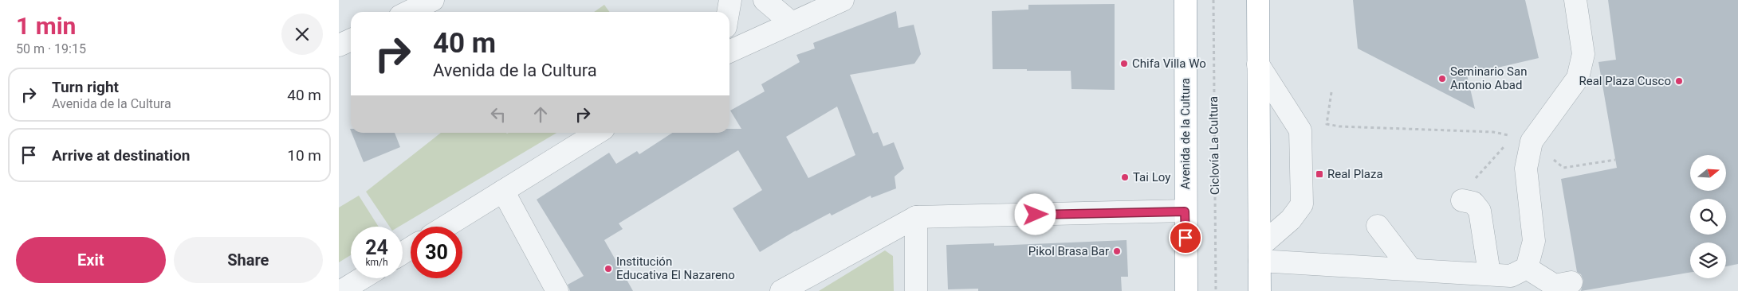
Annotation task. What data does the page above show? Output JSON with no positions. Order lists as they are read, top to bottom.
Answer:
{
  "streets": {
    "highway": ["Avenida de la Cultura"],
    "path": ["Ciclovía La Cultura"]
  },
  "places": {
    "other": [
      "Chifa Villa Wo",
      "Seminario San Antonio Abad",
      "Real Plaza Cusco",
      "Tai Loy",
      "Pikol Brasa Bar",
      "Institución Educativa El Nazareno"
    ],
    "transit": ["Real Plaza"]
  },
  "north": "right",
  "page": {
    "heading": ["1 min", "50 m · 19:15"],
    "turn": ["40 m", "Avenida de la Cultura"],
    "list": [
      {
        "name": "Turn right",
        "note": "Avenida de la Cultura",
        "value": "40 m"
      },
      {
        "name": "Arrive at destination",
        "value": "10 m"
      }
    ],
    "speed": "24 km/h",
    "limit": "30",
    "buttons": ["Exit", "Share"]
  }
}
